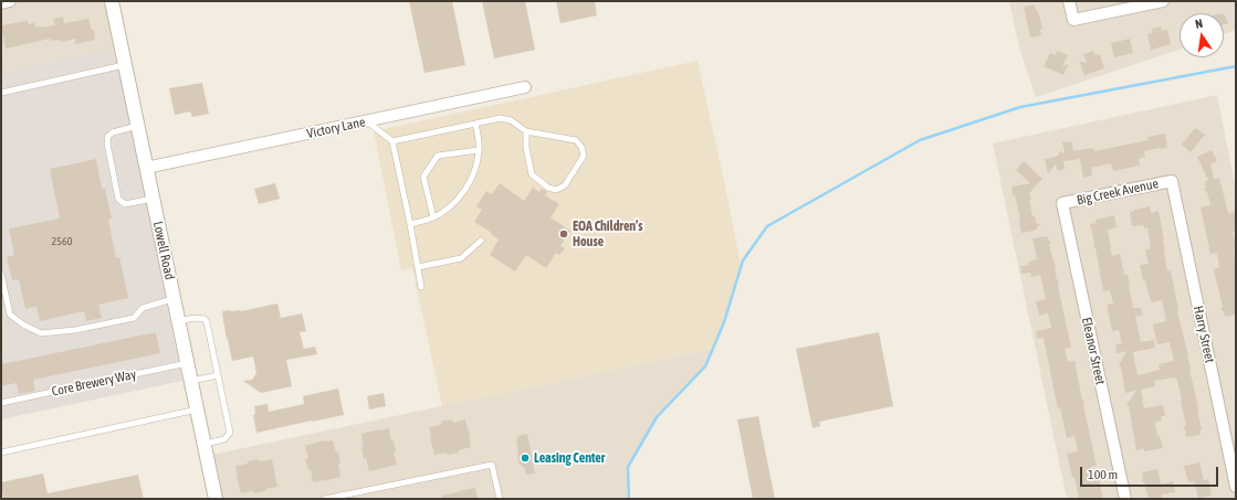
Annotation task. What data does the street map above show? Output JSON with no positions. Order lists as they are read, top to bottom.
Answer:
{
  "streets": {
    "street": [
      "Victory Lane",
      "Big Creek Avenue",
      "Lowell Road",
      "Harry Street",
      "Eleanor Street"
    ],
    "lane": ["Core Brewery Way"]
  },
  "crossings": [
    ["Victory Lane", "Lowell Road"],
    ["Big Creek Avenue", "Harry Street"],
    ["Big Creek Avenue", "Eleanor Street"],
    ["Lowell Road", "Core Brewery Way"]
  ],
  "places": ["EOA Children’s House", "Leasing Center"],
  "house_numbers": ["2560"],
  "scale_bar": "100 m",
  "north": "top"
}
